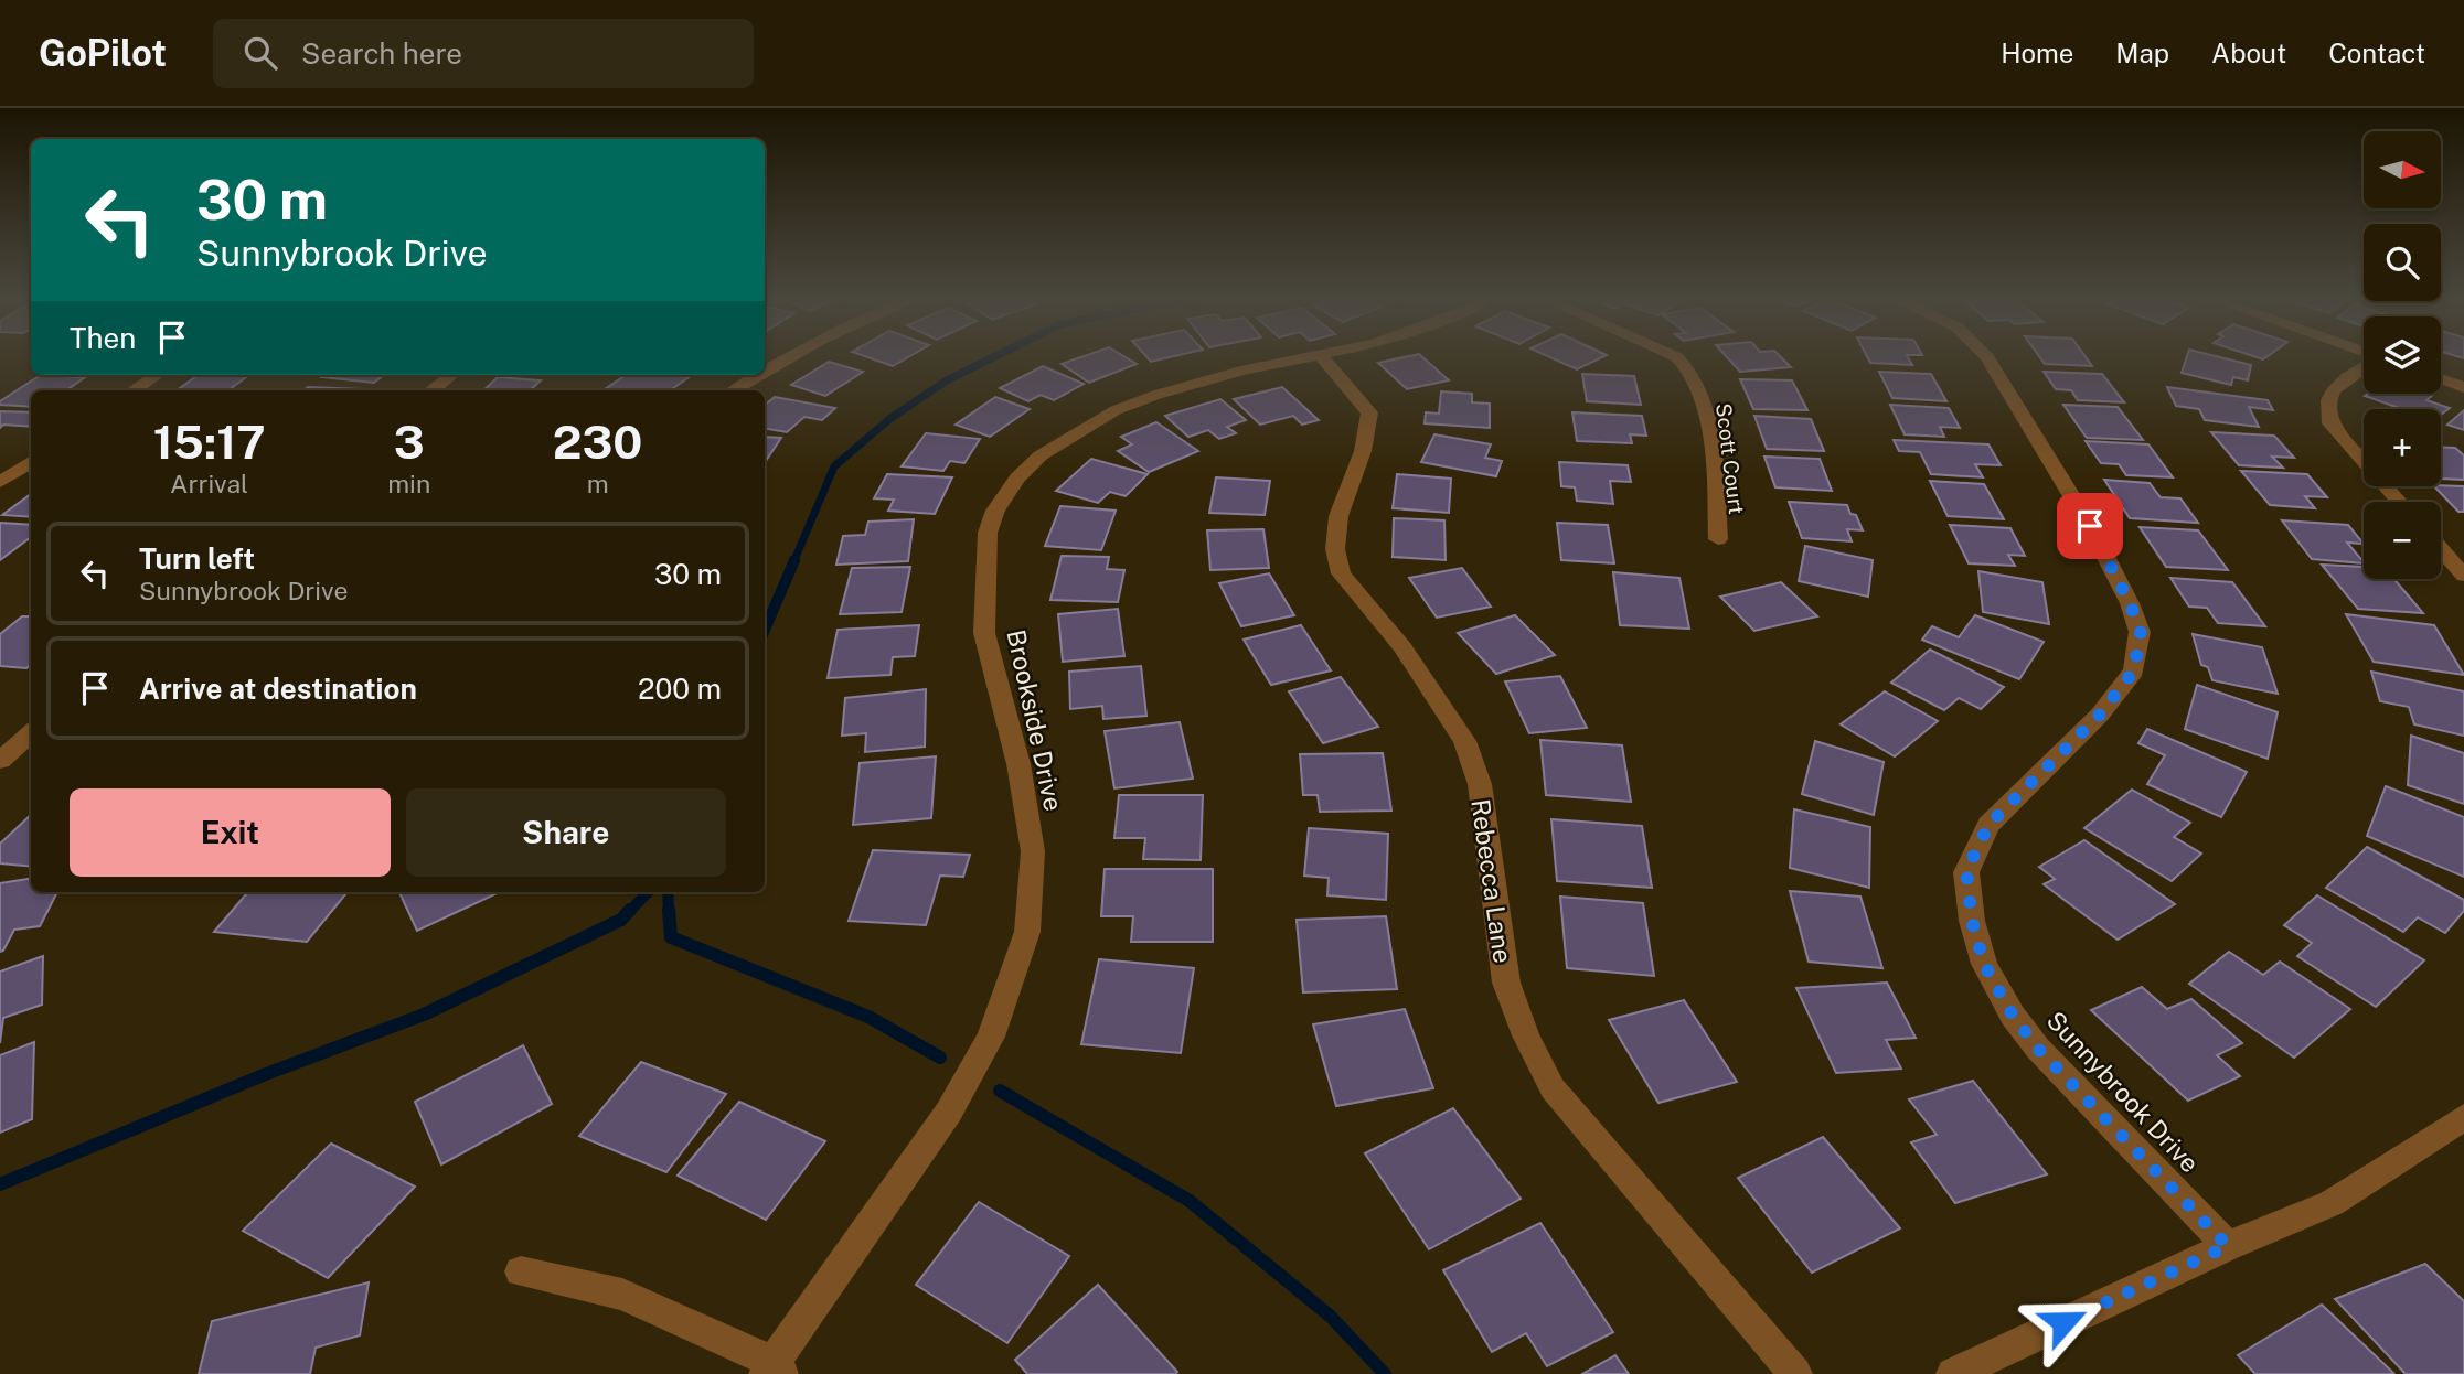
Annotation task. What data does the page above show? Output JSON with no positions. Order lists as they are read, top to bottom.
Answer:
{
  "streets": {
    "street": [
      "Scott Court",
      "Brookside Drive",
      "Rebecca Lane",
      "Sunnybrook Drive"
    ]
  },
  "crossings": [
    ["Brookside Drive", "Rebecca Lane"]
  ],
  "north": "right",
  "page": {
    "header": "GoPilot",
    "search": "Search here",
    "nav": [
      "Home",
      "Map",
      "About",
      "Contact"
    ],
    "map_buttons": ["+", "−"],
    "turn": ["30 m", "Sunnybrook Drive"],
    "then": "Then",
    "eta": [
      "15:17",
      "Arrival",
      "3",
      "min",
      "230",
      "m"
    ],
    "list": [
      {
        "name": "Turn left",
        "note": "Sunnybrook Drive",
        "value": "30 m"
      },
      {
        "name": "Arrive at destination",
        "value": "200 m"
      }
    ],
    "buttons": ["Exit", "Share"]
  }
}
